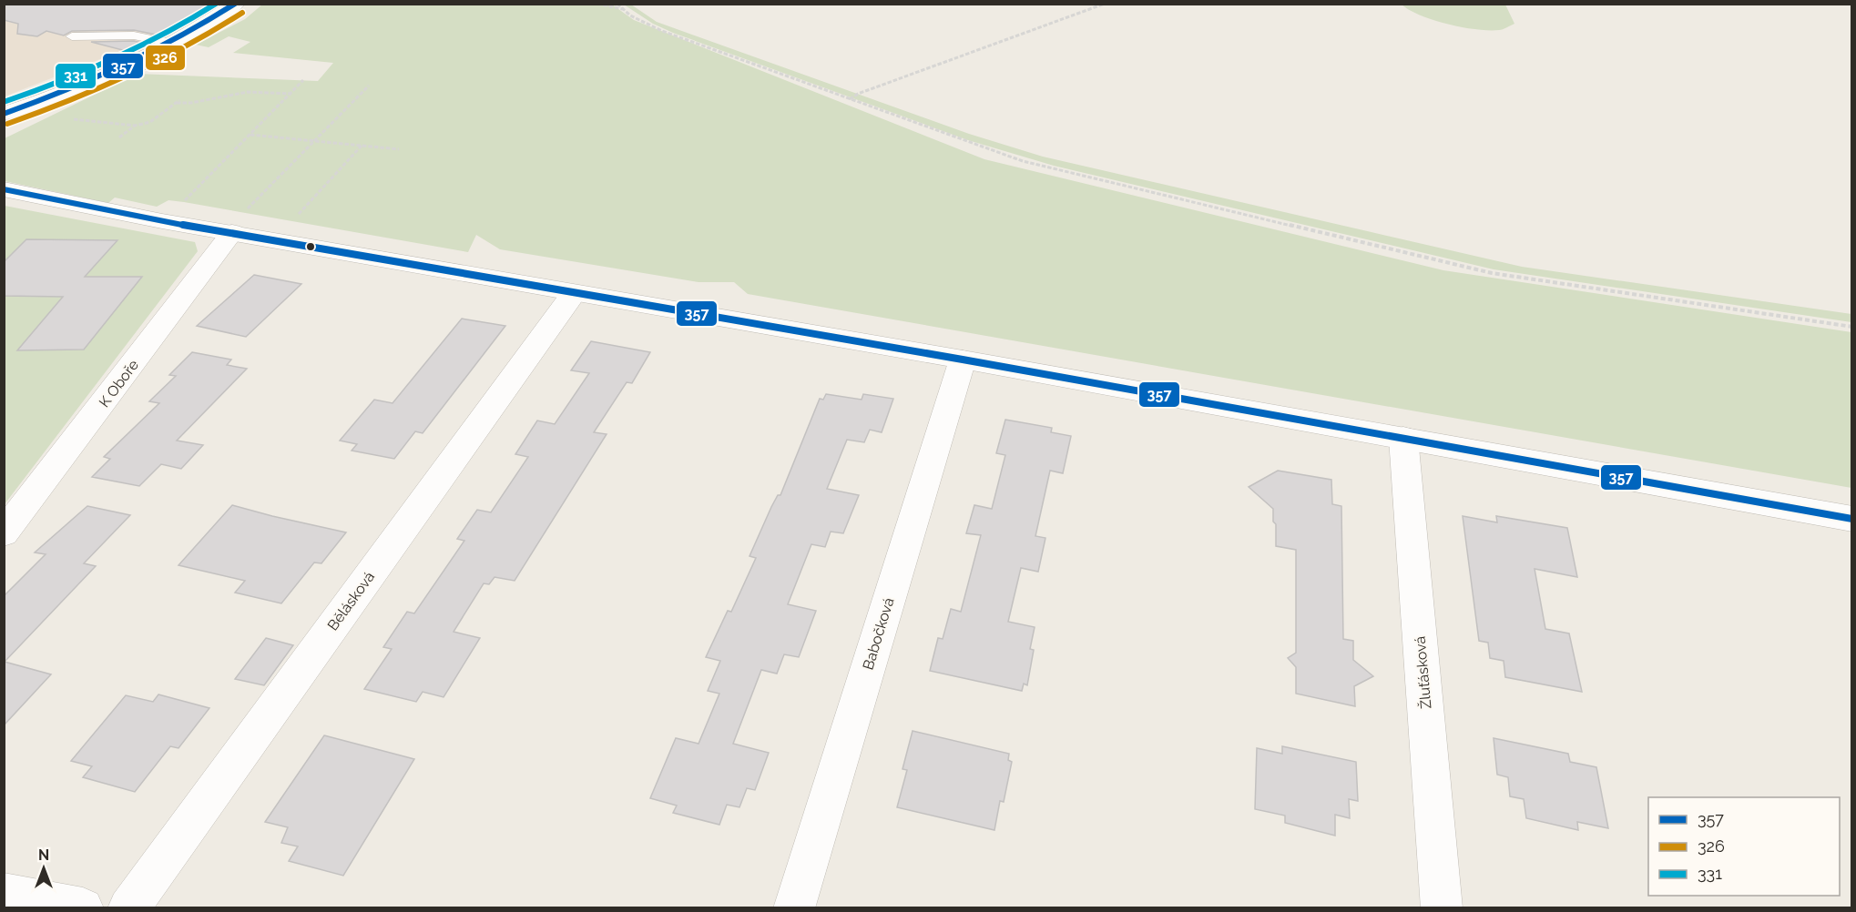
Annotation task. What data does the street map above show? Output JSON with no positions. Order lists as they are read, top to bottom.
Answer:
{
  "streets": {
    "street": [
      "K Oboře",
      "Bělásková",
      "Babočková",
      "Žluťásková"
    ]
  },
  "lines": ["transit line 357", "transit line 331", "transit line 326"],
  "legend": ["357", "326", "331"],
  "north": "top"
}
